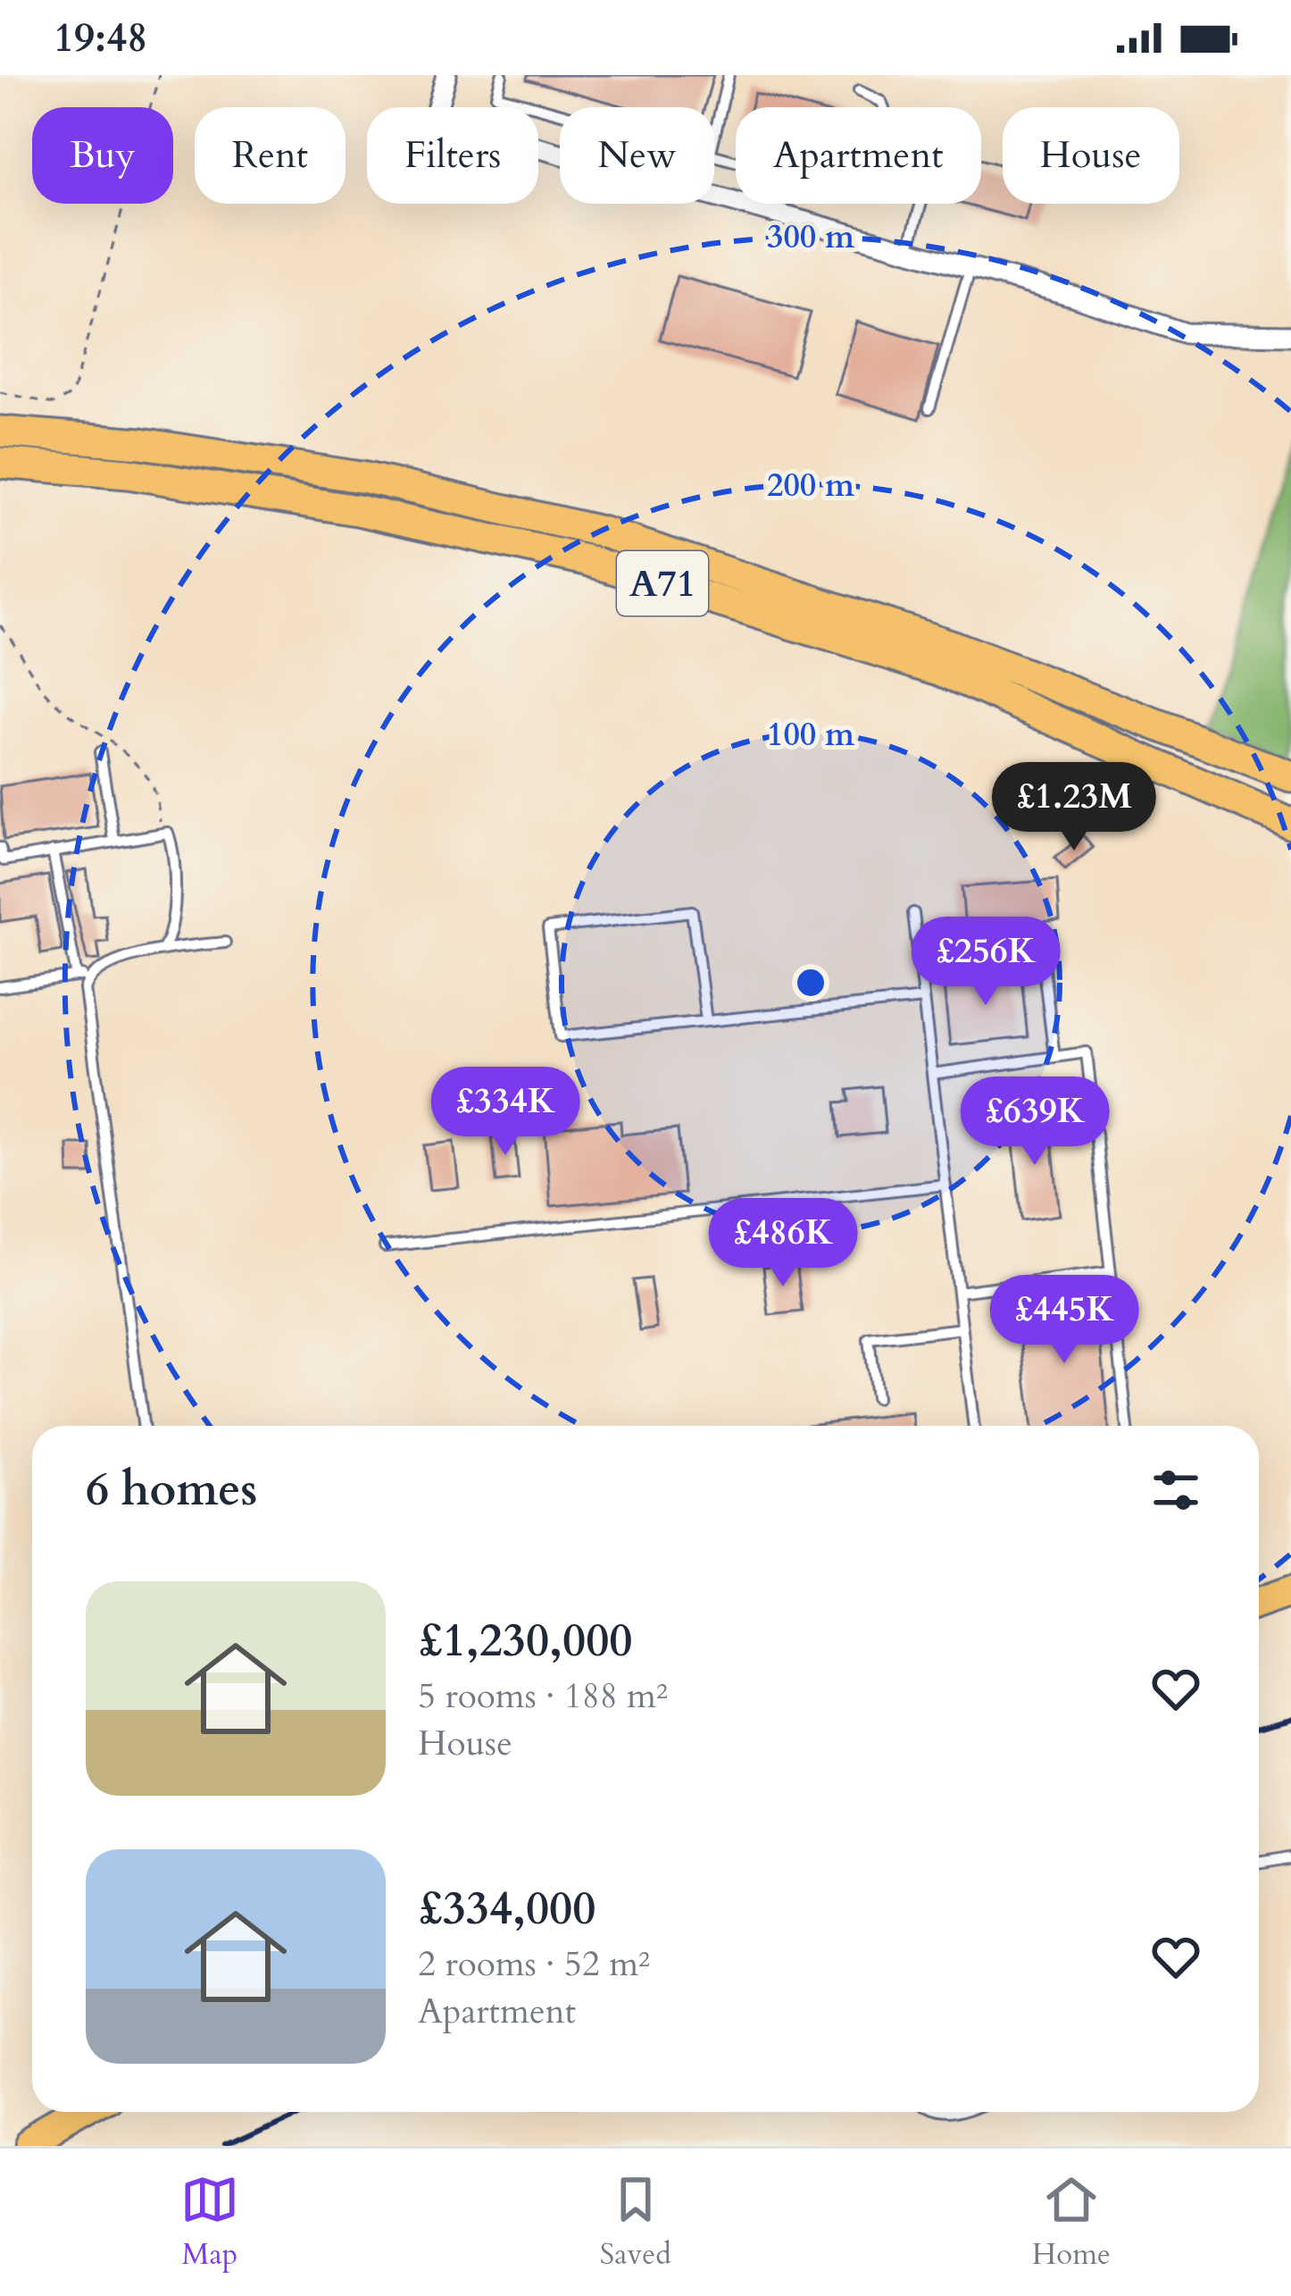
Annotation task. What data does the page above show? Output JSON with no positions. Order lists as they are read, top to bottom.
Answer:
{
  "streets": {
    "main road": ["A71"]
  },
  "page": {
    "status": "19:48",
    "chip": [
      "Buy",
      "Rent",
      "Filters",
      "New",
      "Apartment",
      "House"
    ],
    "price": [
      "£1.23M",
      "£256K",
      "£334K",
      "£639K",
      "£486K",
      "£445K"
    ],
    "heading": "6 homes",
    "list": [
      {
        "name": "£1,230,000",
        "note": "5 rooms · 188 m² · House"
      },
      {
        "name": "£334,000",
        "note": "2 rooms · 52 m² · Apartment"
      }
    ],
    "tabs": ["Map", "Saved", "Home"]
  },
  "rings": ["300 m", "200 m", "100 m"]
}
